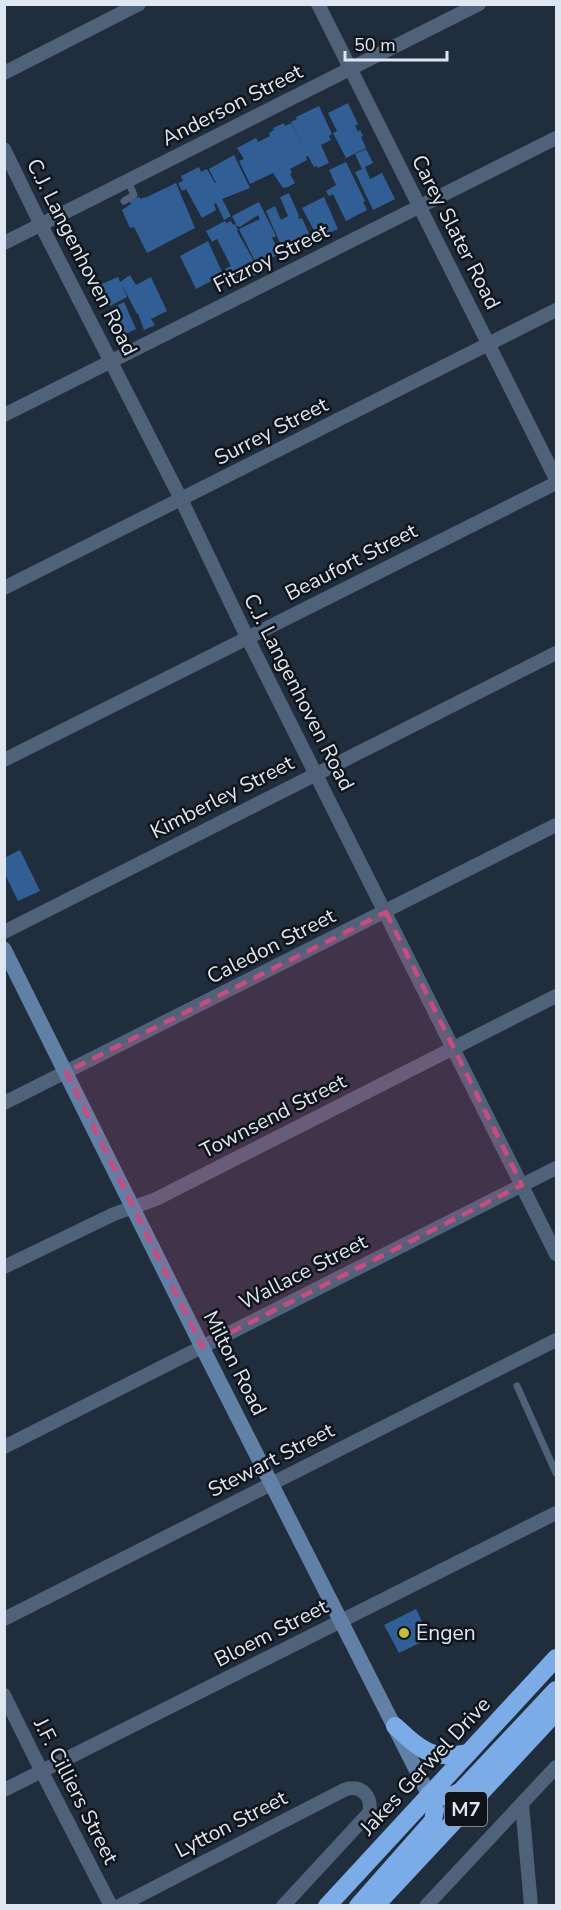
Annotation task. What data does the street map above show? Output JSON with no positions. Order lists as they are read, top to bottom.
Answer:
{
  "streets": {
    "highway": ["Jakes Gerwel Drive", "M7"],
    "street": [
      "Anderson Street",
      "Carey Slater Road",
      "C.J. Langenhoven Road",
      "Fitzroy Street",
      "Surrey Street",
      "Beaufort Street",
      "Kimberley Street",
      "Caledon Street",
      "Townsend Street",
      "Wallace Street",
      "Milton Road",
      "Stewart Street",
      "Bloem Street",
      "J.F. Cilliers Street",
      "Lytton Street"
    ]
  },
  "crossings": [
    ["Anderson Street", "Carey Slater Road"],
    ["Anderson Street", "C.J. Langenhoven Road"],
    ["Carey Slater Road", "Fitzroy Street"],
    ["Carey Slater Road", "Surrey Street"],
    ["Carey Slater Road", "Beaufort Street"],
    ["C.J. Langenhoven Road", "Fitzroy Street"],
    ["C.J. Langenhoven Road", "Surrey Street"],
    ["C.J. Langenhoven Road", "Beaufort Street"],
    ["C.J. Langenhoven Road", "Kimberley Street"],
    ["C.J. Langenhoven Road", "Caledon Street"],
    ["C.J. Langenhoven Road", "Townsend Street"],
    ["C.J. Langenhoven Road", "Wallace Street"],
    ["Caledon Street", "Milton Road"],
    ["Townsend Street", "Milton Road"],
    ["Wallace Street", "Milton Road"],
    ["Milton Road", "Stewart Street"],
    ["Milton Road", "Bloem Street"],
    ["Milton Road", "Jakes Gerwel Drive"],
    ["Bloem Street", "J.F. Cilliers Street"]
  ],
  "places": ["Engen"],
  "scale_bar": "50 m"
}
